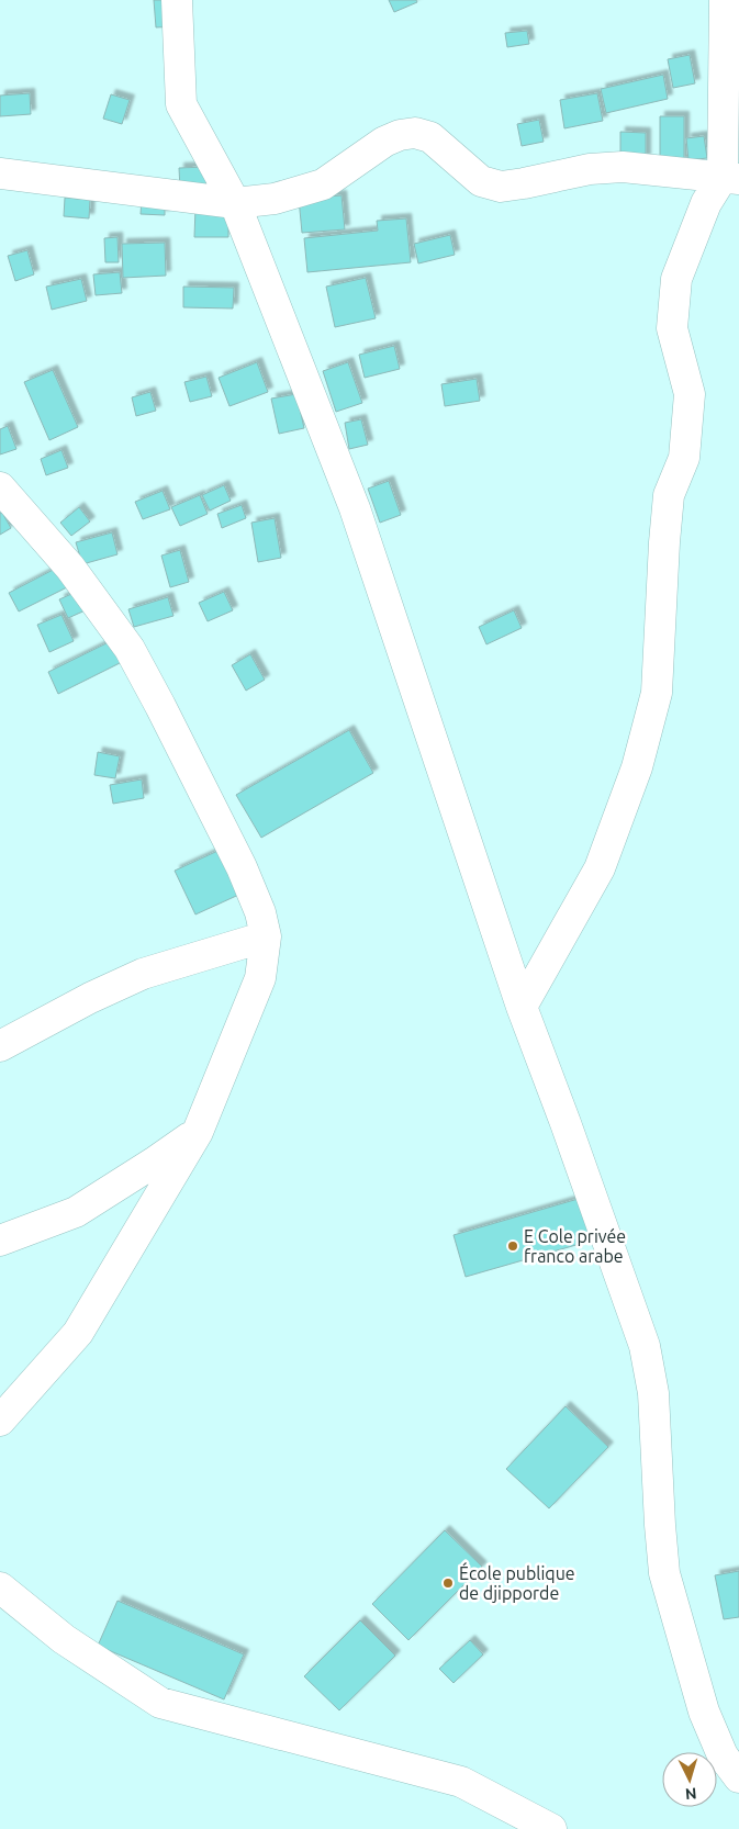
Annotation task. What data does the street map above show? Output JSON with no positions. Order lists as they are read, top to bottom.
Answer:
{
  "places": ["E Cole privée franco arabe", "École publique de djipporde"],
  "north": "bottom"
}
